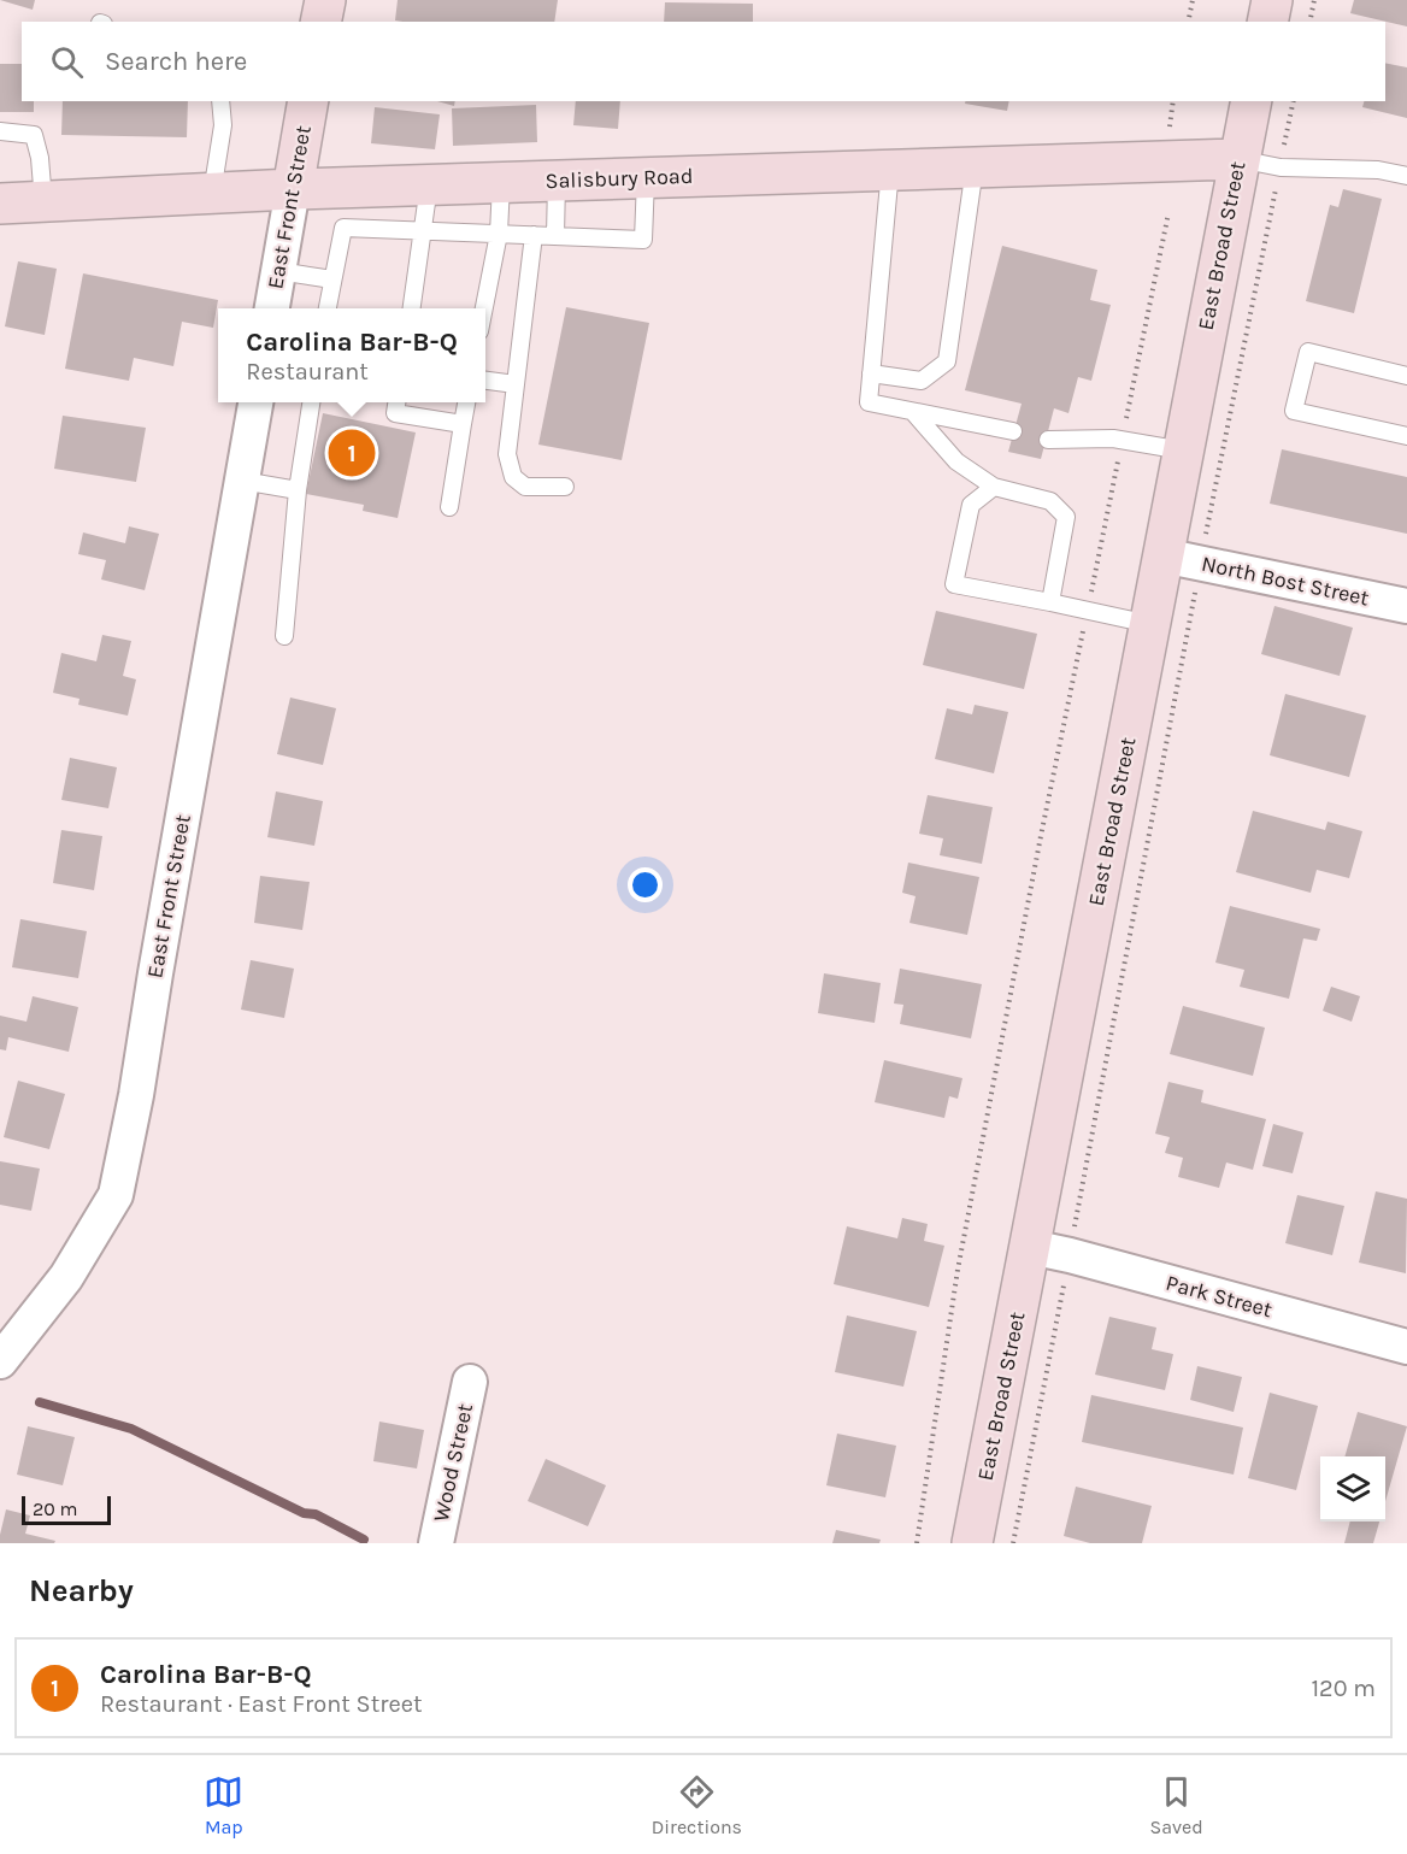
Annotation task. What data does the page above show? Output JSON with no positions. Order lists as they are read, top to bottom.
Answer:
{
  "streets": {
    "main road": ["Salisbury Road", "East Front Street", "East Broad Street"],
    "street": ["North Bost Street", "Park Street", "Wood Street"]
  },
  "crossings": [
    ["Salisbury Road", "East Front Street"],
    ["Salisbury Road", "East Broad Street"],
    ["East Broad Street", "North Bost Street"],
    ["East Broad Street", "Park Street"]
  ],
  "scale_bar": "20 m",
  "page": {
    "search": "Search here",
    "popup": ["Carolina Bar-B-Q", "Restaurant"],
    "pins": "1",
    "scale": "20 m",
    "heading": "Nearby",
    "list": [
      {
        "mark": "1",
        "name": "Carolina Bar-B-Q",
        "note": "Restaurant · East Front Street",
        "value": "120 m"
      }
    ],
    "nav": ["Map", "Directions", "Saved"]
  }
}
